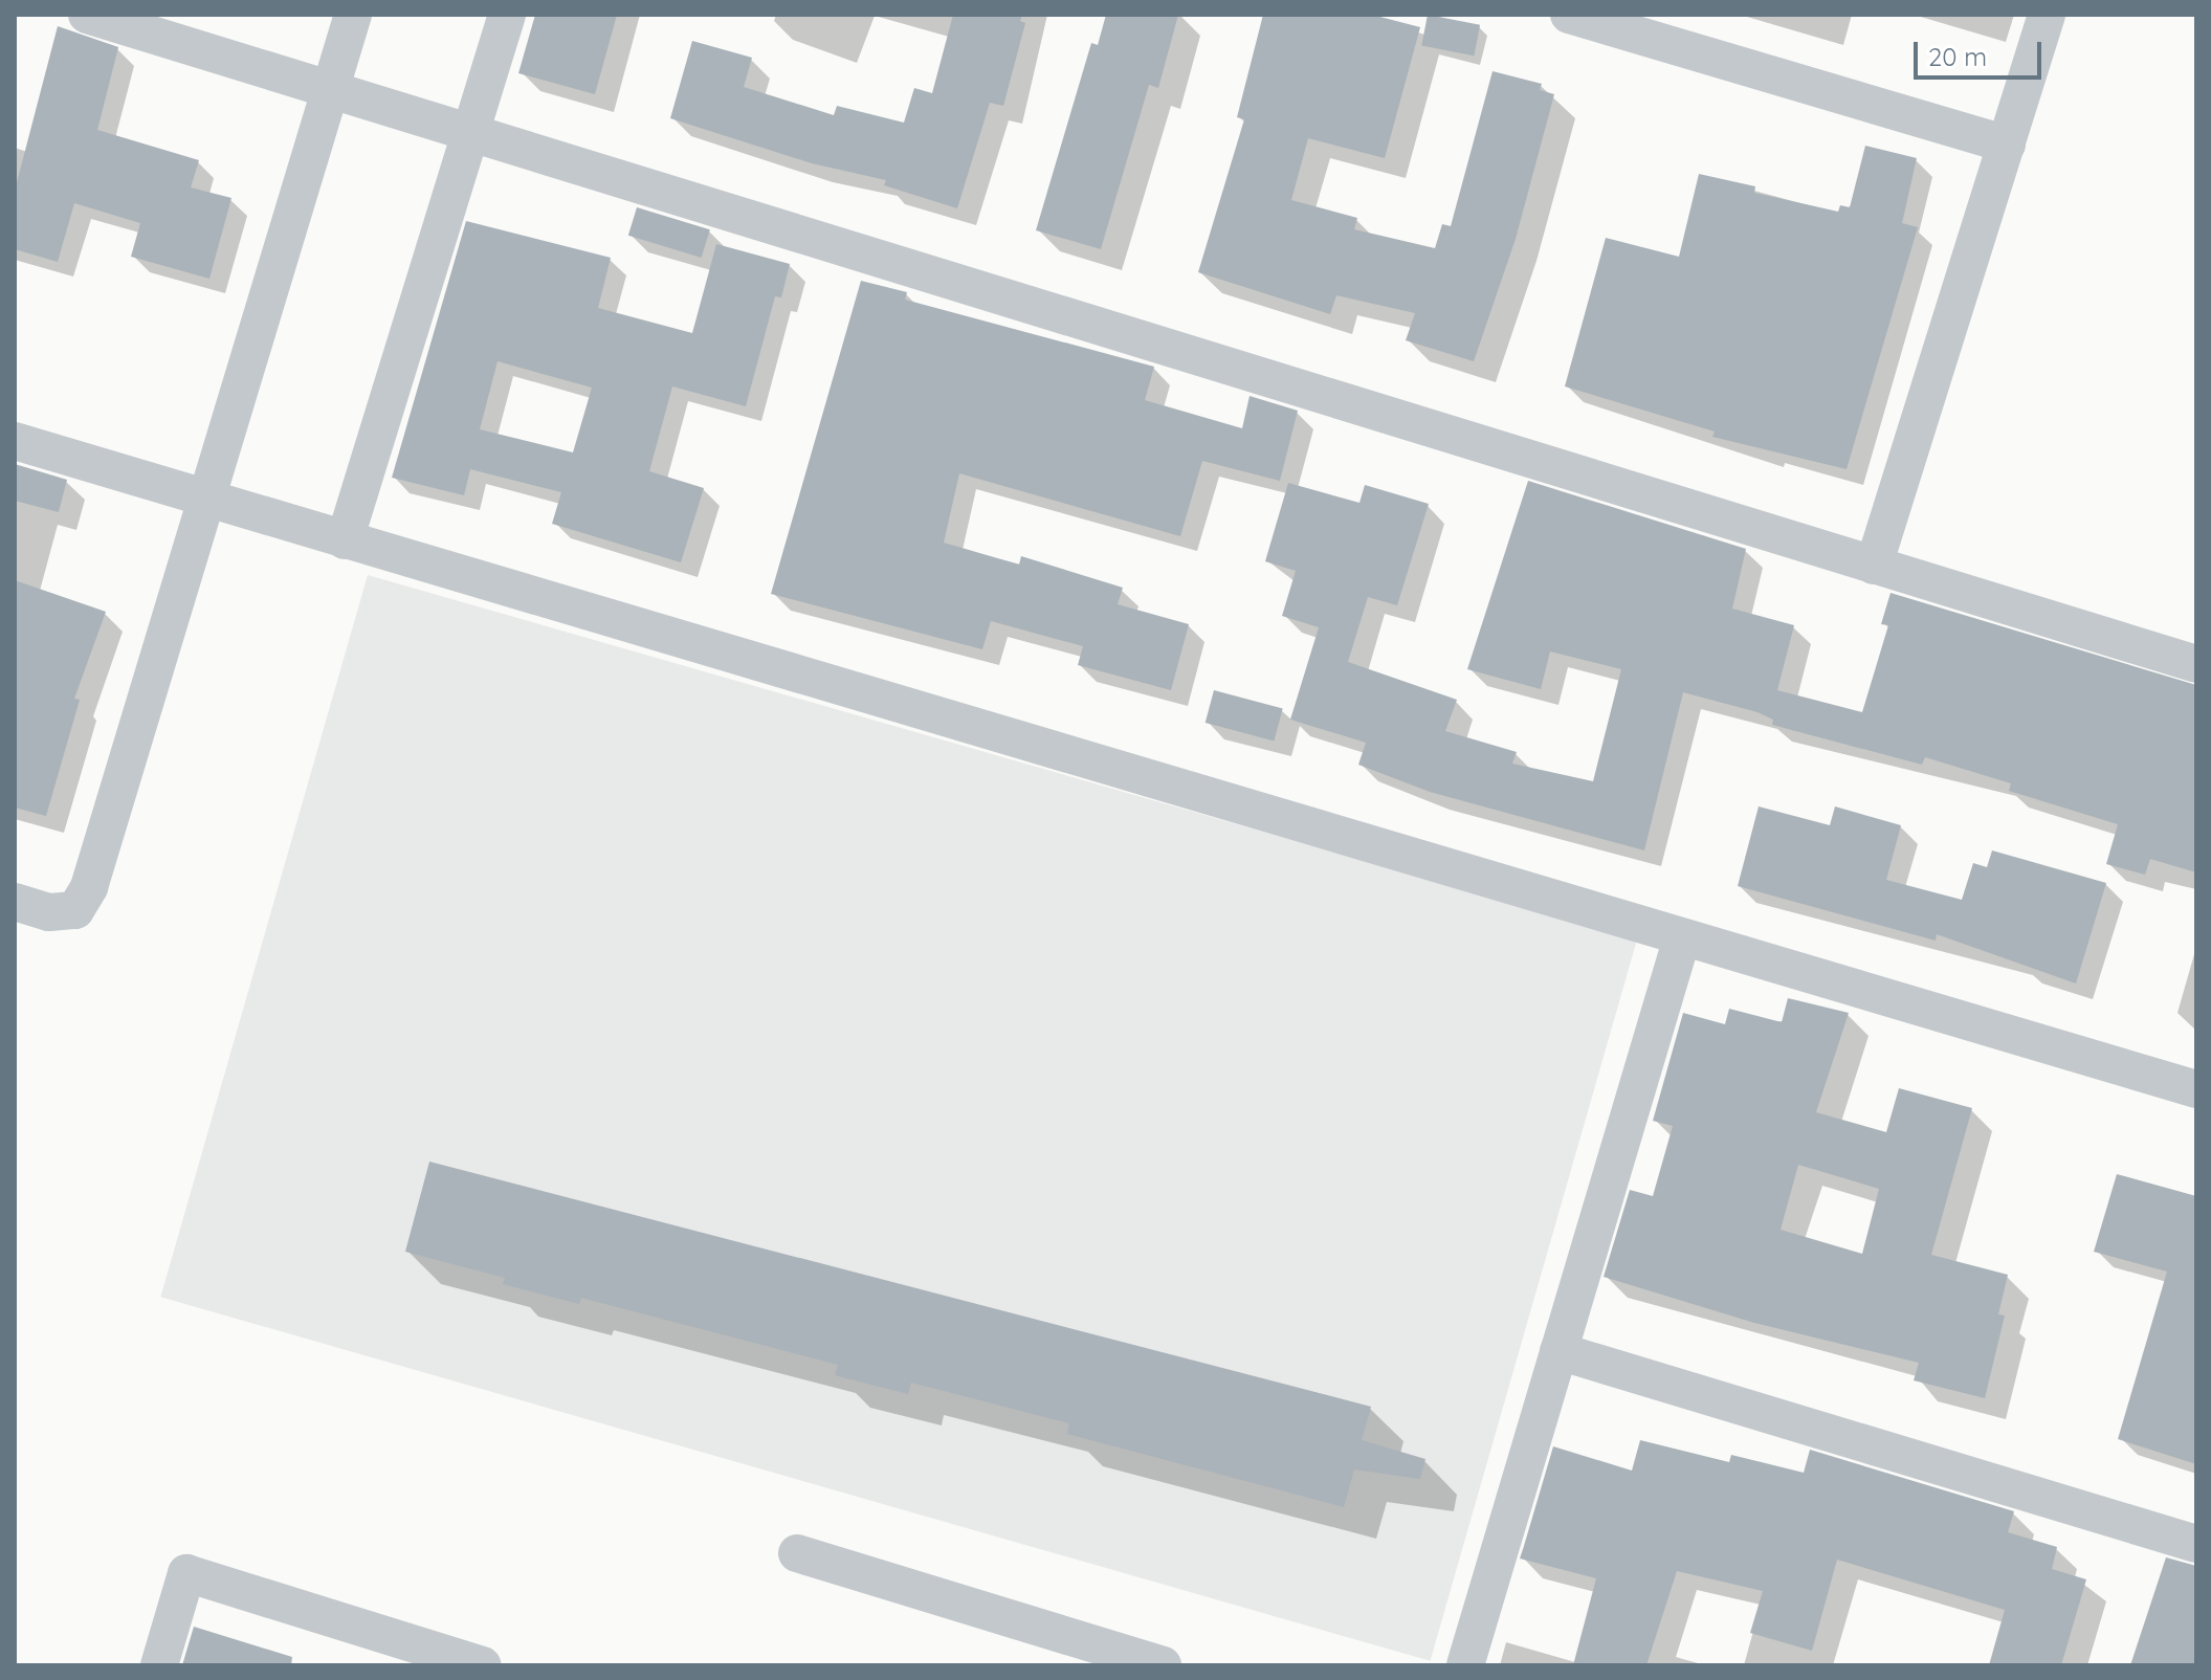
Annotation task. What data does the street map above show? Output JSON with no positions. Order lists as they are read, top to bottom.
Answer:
{
  "scale_bar": "20 m"
}
